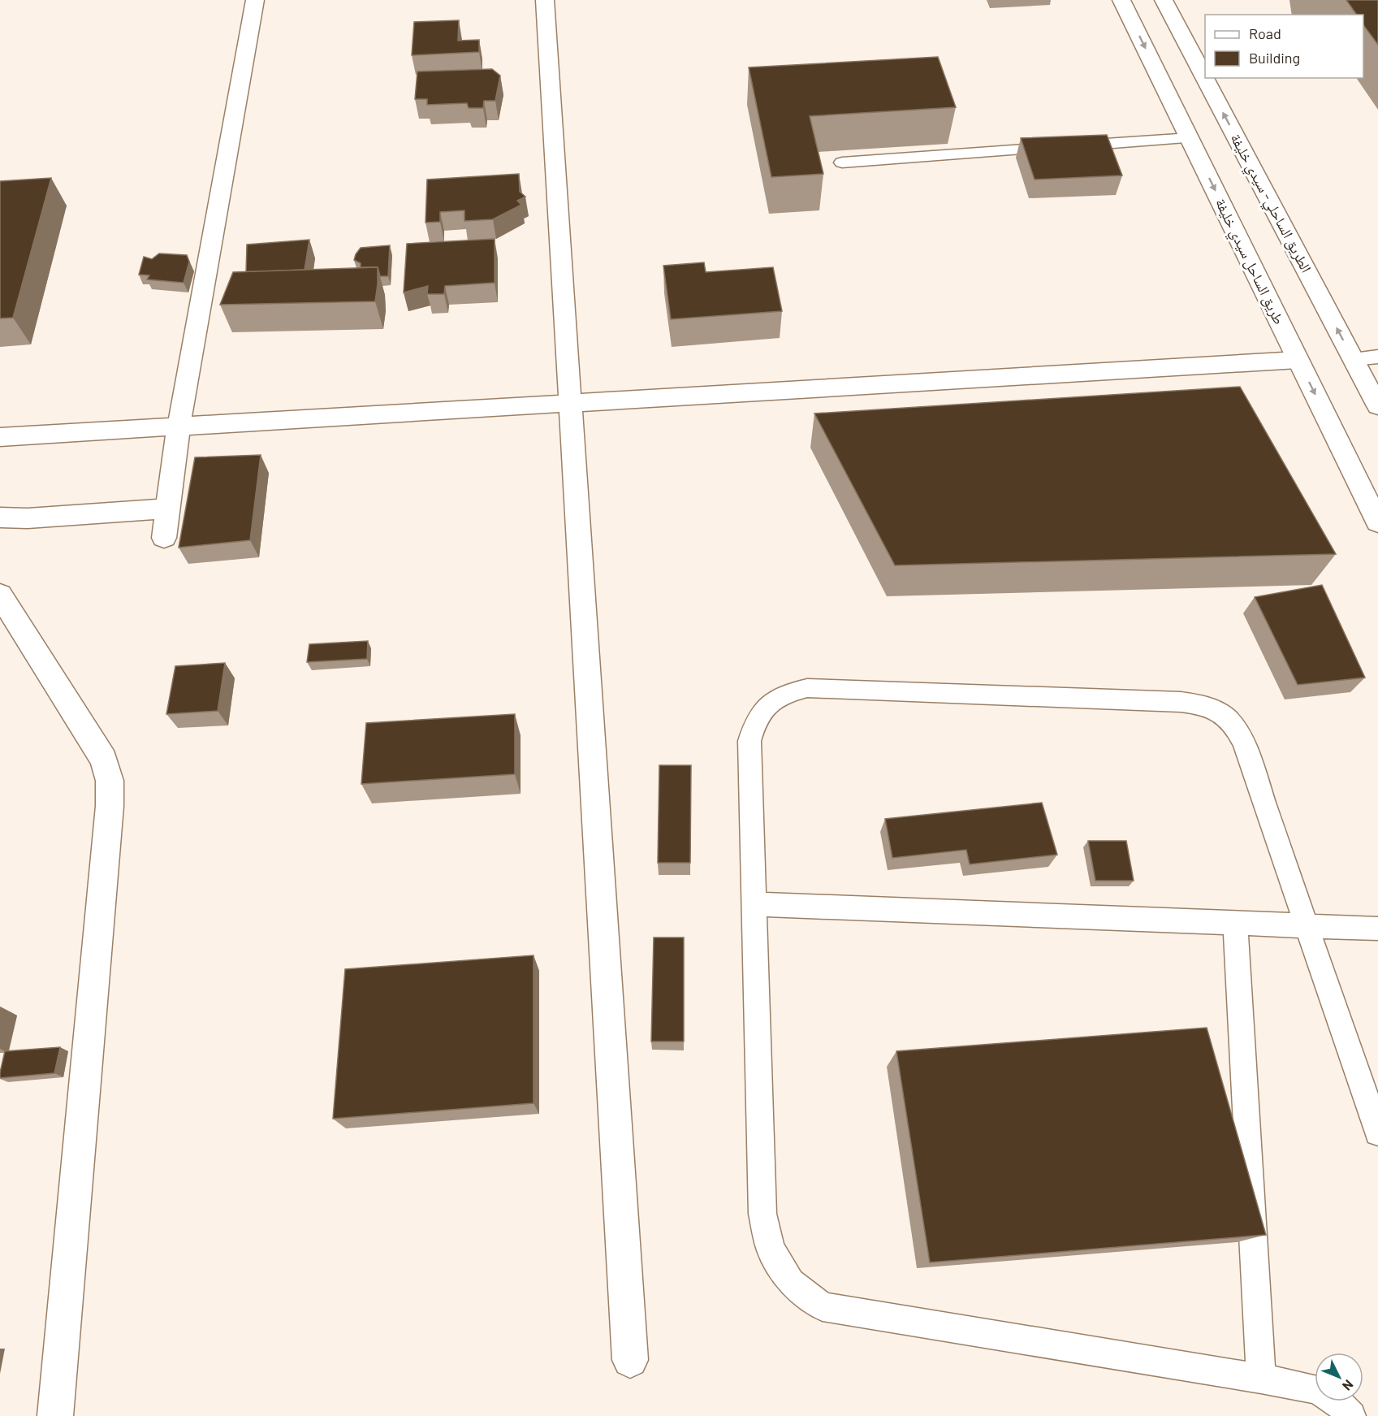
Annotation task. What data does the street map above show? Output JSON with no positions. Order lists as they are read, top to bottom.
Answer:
{
  "streets": {
    "main road": ["الطريق الساحلي- سيدي خليفة", "طريق الساحل سيدي خليفة"]
  },
  "one_way": ["الطريق الساحلي- سيدي خليفة", "طريق الساحل سيدي خليفة"],
  "legend": ["Road", "Building"],
  "north": "bottom right"
}
